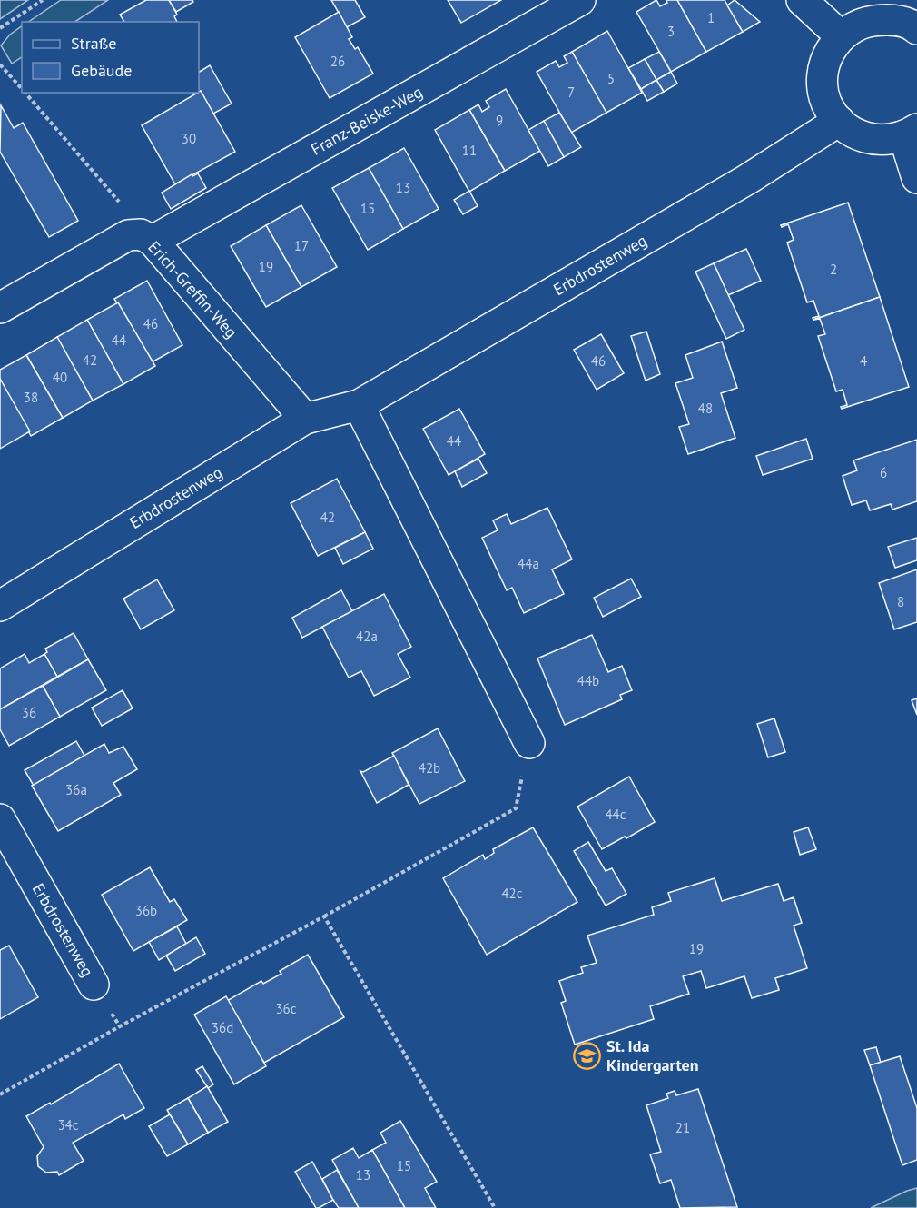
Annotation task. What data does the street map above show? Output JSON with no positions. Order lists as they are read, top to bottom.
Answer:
{
  "streets": {
    "street": ["Franz-Beiske-Weg", "Erbdrostenweg", "Erich-Greffin-Weg"]
  },
  "crossings": [
    ["Franz-Beiske-Weg", "Erich-Greffin-Weg"],
    ["Erbdrostenweg", "Erich-Greffin-Weg"]
  ],
  "places": {
    "school or university": ["St. Ida Kindergarten"]
  },
  "house_numbers": [
    "1",
    "3",
    "26",
    "5",
    "7",
    "9",
    "30",
    "11",
    "13",
    "15",
    "17",
    "19",
    "2",
    "46",
    "44",
    "42",
    "46",
    "4",
    "40",
    "38",
    "48",
    "44",
    "6",
    "42",
    "44a",
    "8",
    "42a",
    "44b",
    "36",
    "42b",
    "36a",
    "44c",
    "42c",
    "36b",
    "19",
    "36c",
    "36d",
    "34c",
    "21",
    "15",
    "13"
  ],
  "legend": ["Straße", "Gebäude"]
}
